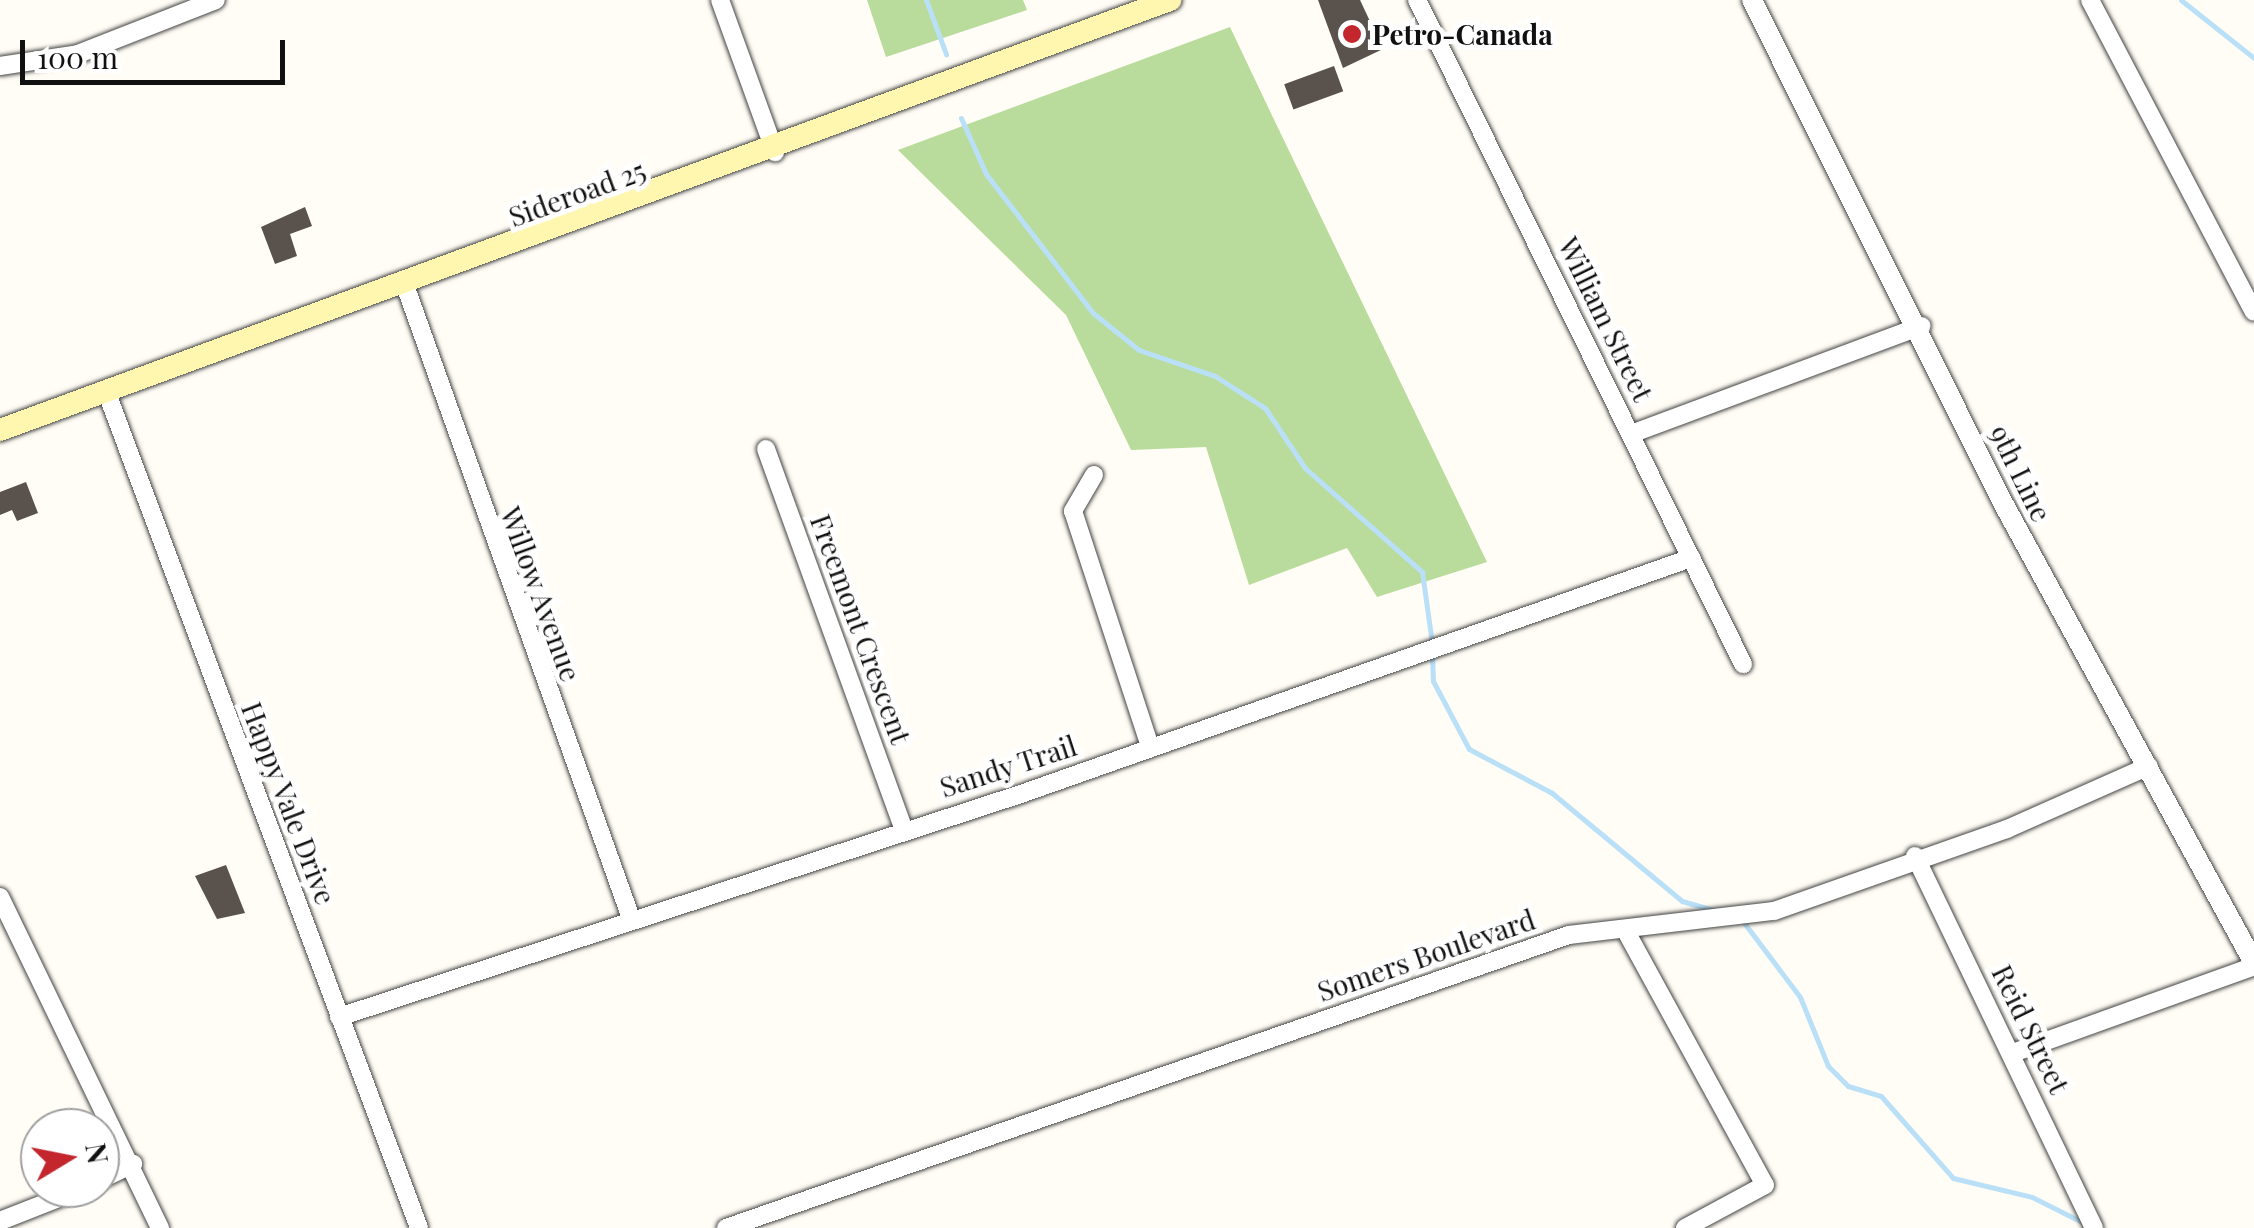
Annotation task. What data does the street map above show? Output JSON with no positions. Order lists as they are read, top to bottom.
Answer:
{
  "streets": {
    "main road": ["Sideroad 25"],
    "street": [
      "William Street",
      "9th Line",
      "Willow Avenue",
      "Freemont Crescent",
      "Sandy Trail",
      "Happy Vale Drive",
      "Somers Boulevard",
      "Reid Street"
    ]
  },
  "crossings": [
    ["Sideroad 25", "Willow Avenue"],
    ["Sideroad 25", "Happy Vale Drive"],
    ["William Street", "Sandy Trail"],
    ["9th Line", "Somers Boulevard"],
    ["Willow Avenue", "Sandy Trail"],
    ["Freemont Crescent", "Sandy Trail"],
    ["Sandy Trail", "Happy Vale Drive"],
    ["Somers Boulevard", "Reid Street"]
  ],
  "places": ["Petro-Canada"],
  "scale_bar": "100 m",
  "north": "right"
}
